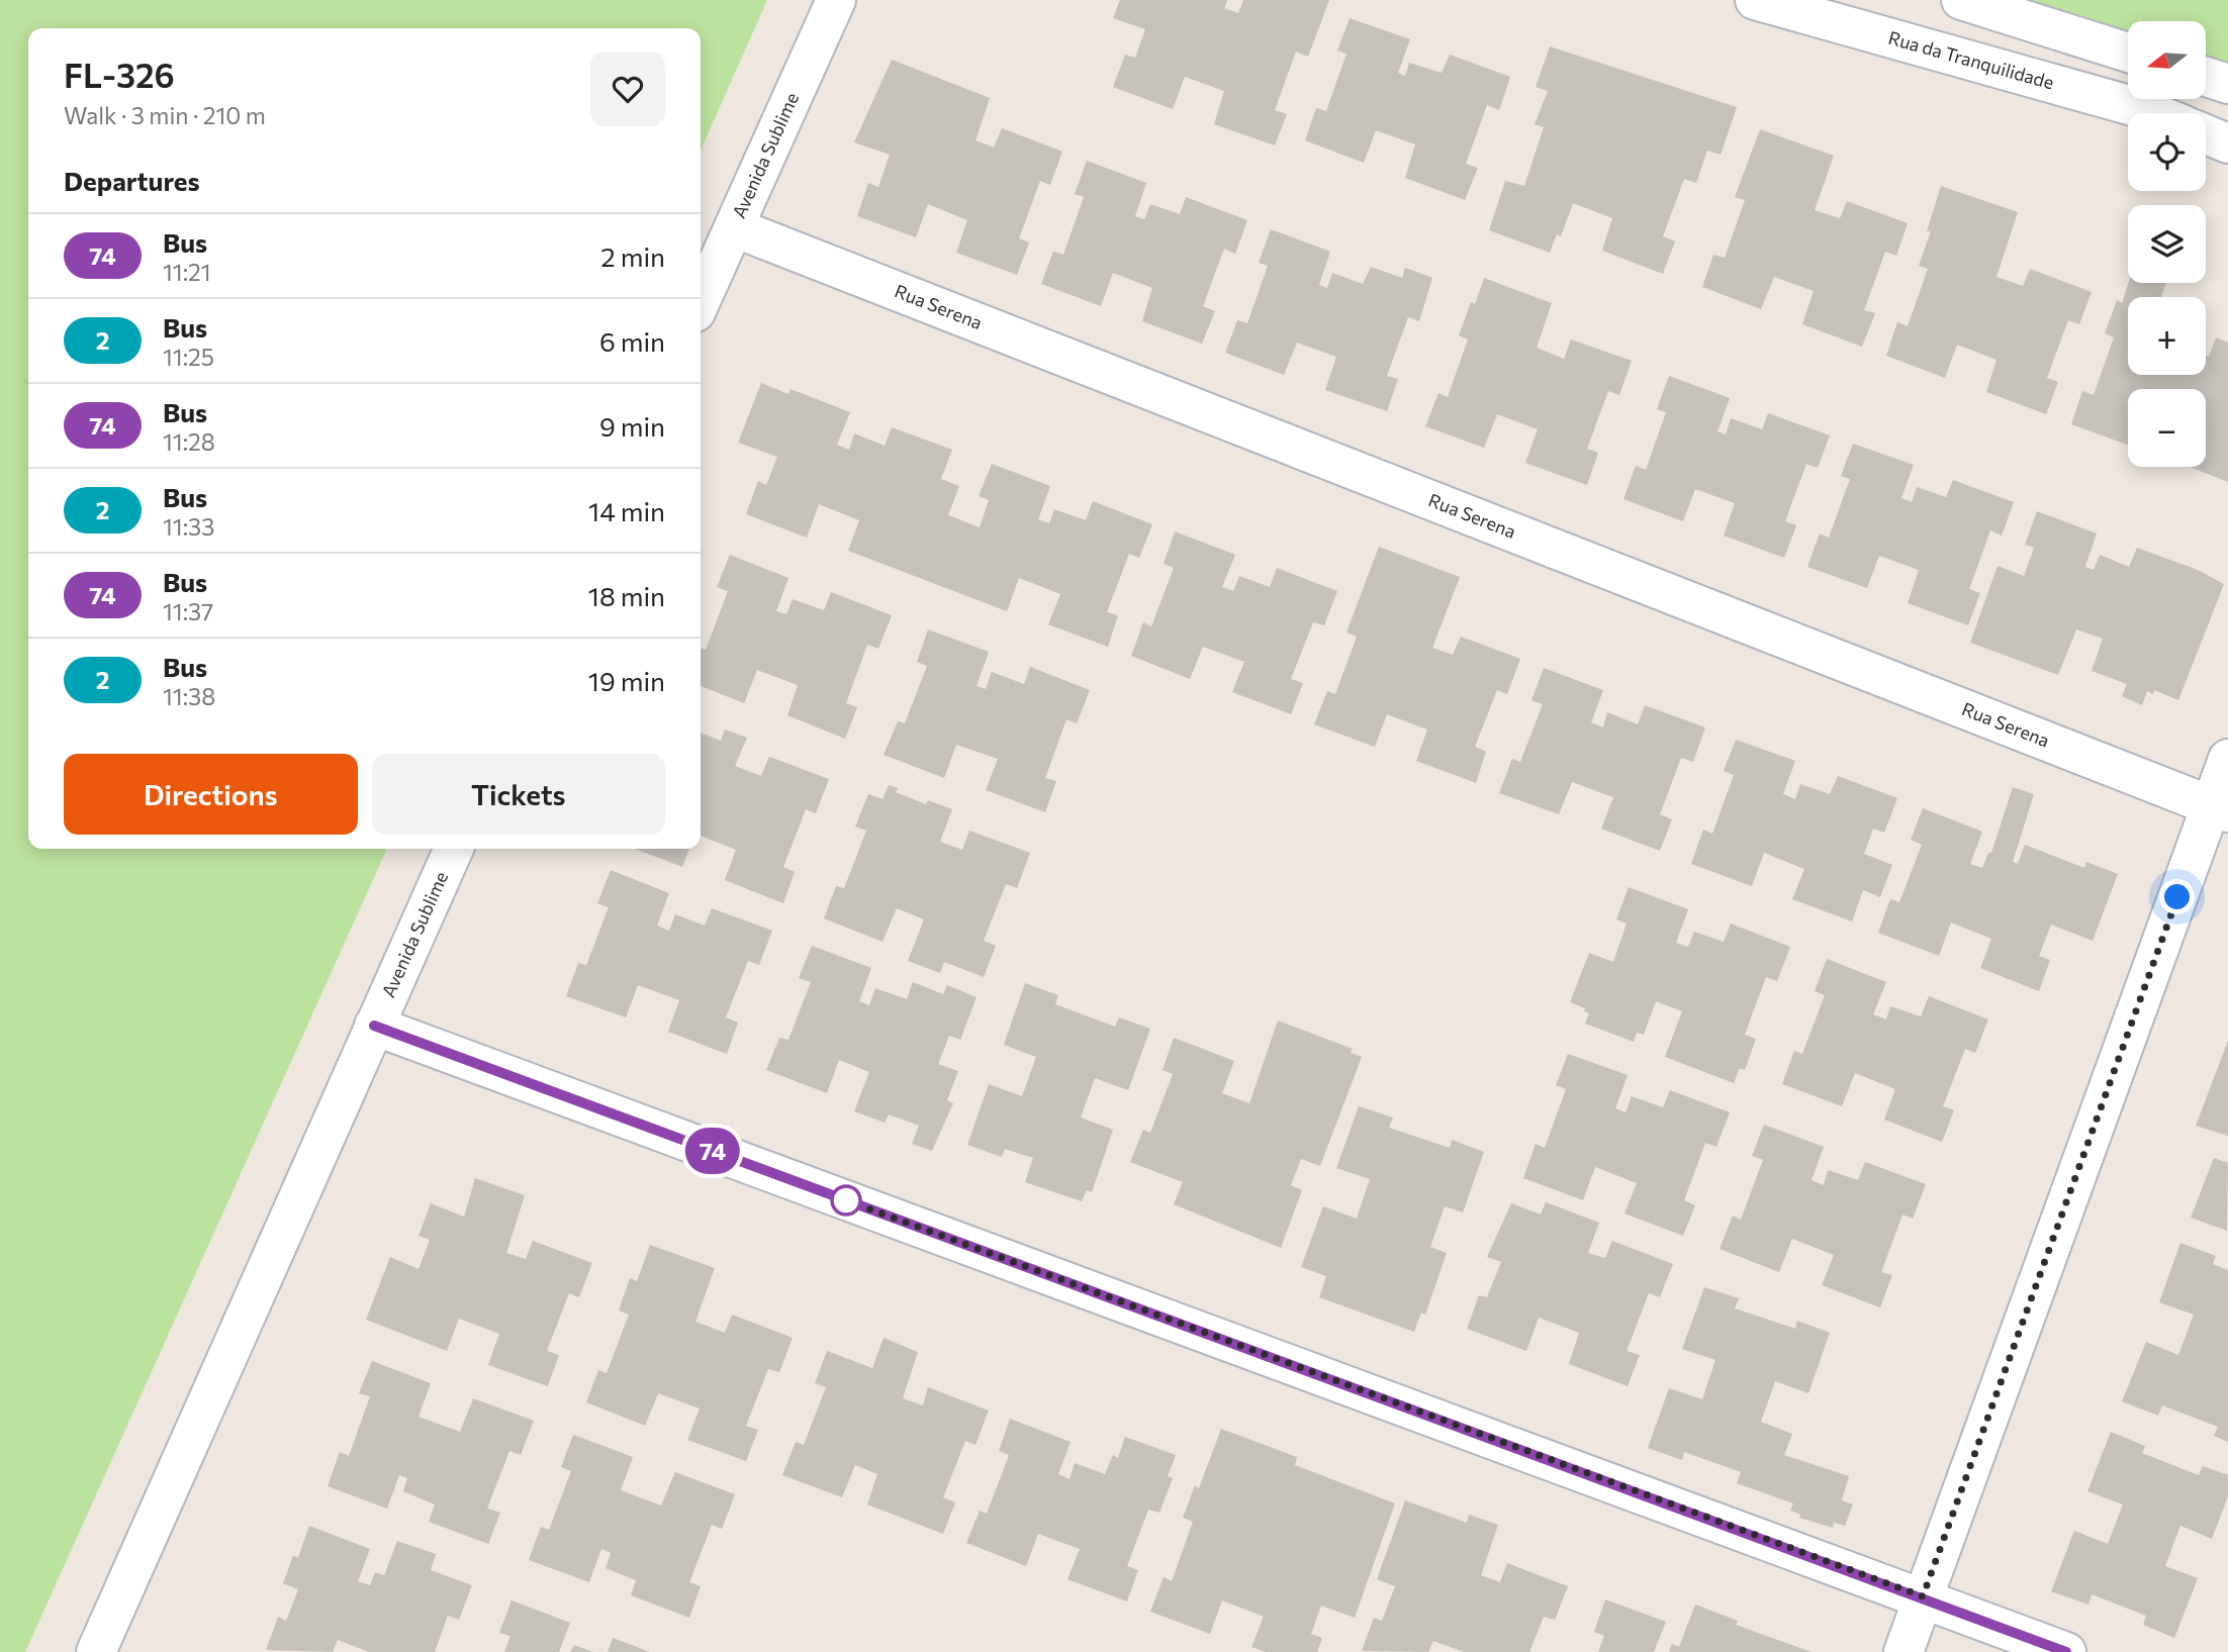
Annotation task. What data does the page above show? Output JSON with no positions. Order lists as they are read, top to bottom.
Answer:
{
  "streets": {
    "street": ["Rua da Tranquilidade", "Avenida Sublime", "Rua Serena"]
  },
  "crossings": [
    ["Avenida Sublime", "Rua Serena"]
  ],
  "lines": ["bus line 74"],
  "north": "left",
  "page": {
    "on_map": "74",
    "map_buttons": ["+", "−"],
    "heading": [
      ["FL-326", "Walk · 3 min · 210 m"],
      "Departures"
    ],
    "list": [
      {
        "mark": "74",
        "name": "Bus",
        "note": "11:21",
        "value": "2 min"
      },
      {
        "mark": "2",
        "name": "Bus",
        "note": "11:25",
        "value": "6 min"
      },
      {
        "mark": "74",
        "name": "Bus",
        "note": "11:28",
        "value": "9 min"
      },
      {
        "mark": "2",
        "name": "Bus",
        "note": "11:33",
        "value": "14 min"
      },
      {
        "mark": "74",
        "name": "Bus",
        "note": "11:37",
        "value": "18 min"
      },
      {
        "mark": "2",
        "name": "Bus",
        "note": "11:38",
        "value": "19 min"
      }
    ],
    "buttons": ["Directions", "Tickets"]
  }
}
